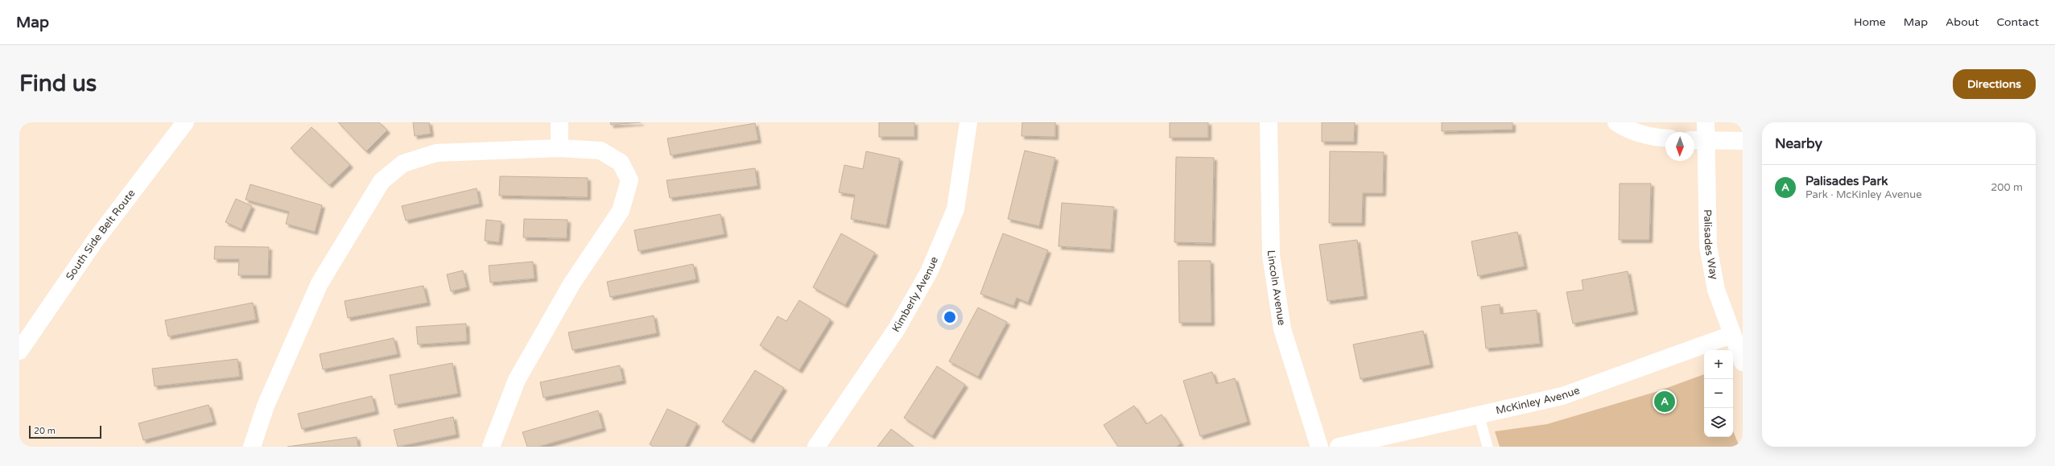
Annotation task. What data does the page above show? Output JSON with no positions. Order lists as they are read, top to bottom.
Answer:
{
  "streets": {
    "street": [
      "South Side Belt Route",
      "Palisades Way",
      "Lincoln Avenue",
      "Kimberly Avenue",
      "McKinley Avenue"
    ]
  },
  "crossings": [
    ["Palisades Way", "McKinley Avenue"]
  ],
  "scale_bar": "20 m",
  "north": "bottom",
  "page": {
    "header": "Map",
    "nav": [
      "Home",
      "Map",
      "About",
      "Contact"
    ],
    "buttons": "Directions",
    "title": "Find us",
    "heading": "Nearby",
    "list": [
      {
        "mark": "A",
        "name": "Palisades Park",
        "note": "Park · McKinley Avenue",
        "value": "200 m"
      }
    ],
    "map_buttons": ["+", "−"],
    "pins": "A",
    "scale": "20 m"
  }
}
